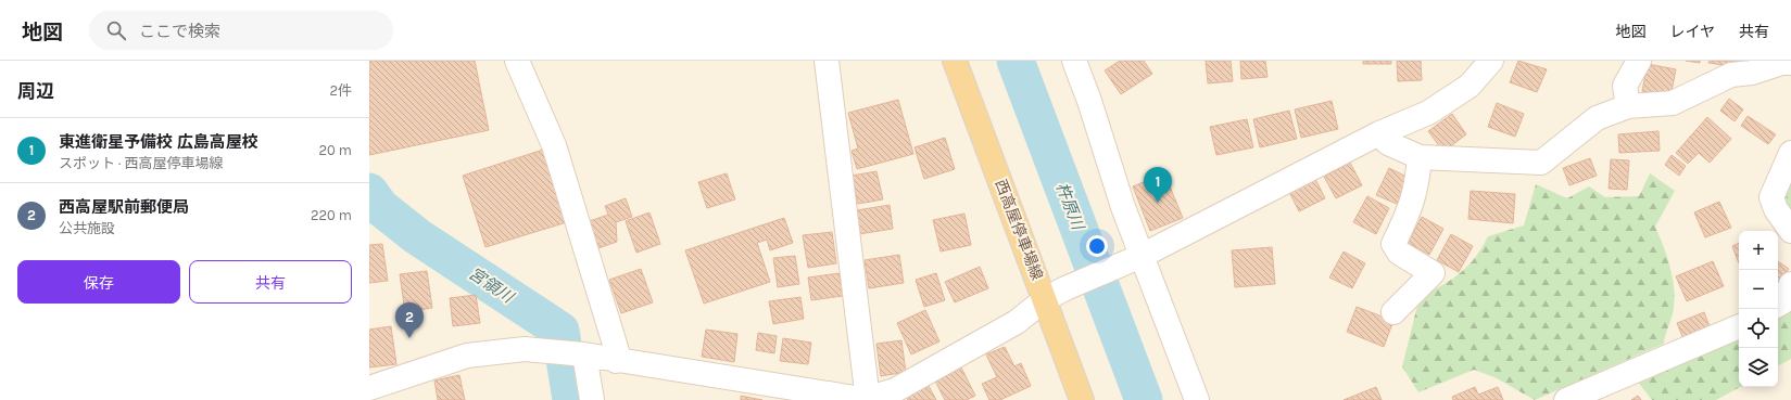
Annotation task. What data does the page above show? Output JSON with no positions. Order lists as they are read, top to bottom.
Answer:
{
  "streets": {
    "main road": ["西高屋停車場線"]
  },
  "water": ["杵原川", "宮領川"],
  "page": {
    "header": "地図",
    "search": "ここで検索",
    "nav": ["地図", "レイヤ", "共有"],
    "heading": ["周辺", "2件"],
    "list": [
      {
        "mark": "1",
        "name": "東進衛星予備校 広島高屋校",
        "note": "スポット · 西高屋停車場線",
        "value": "20 m"
      },
      {
        "mark": "2",
        "name": "西高屋駅前郵便局",
        "note": "公共施設",
        "value": "220 m"
      }
    ],
    "pins": ["1", "2"],
    "map_buttons": ["+", "−"],
    "buttons": ["保存", "共有"]
  }
}
